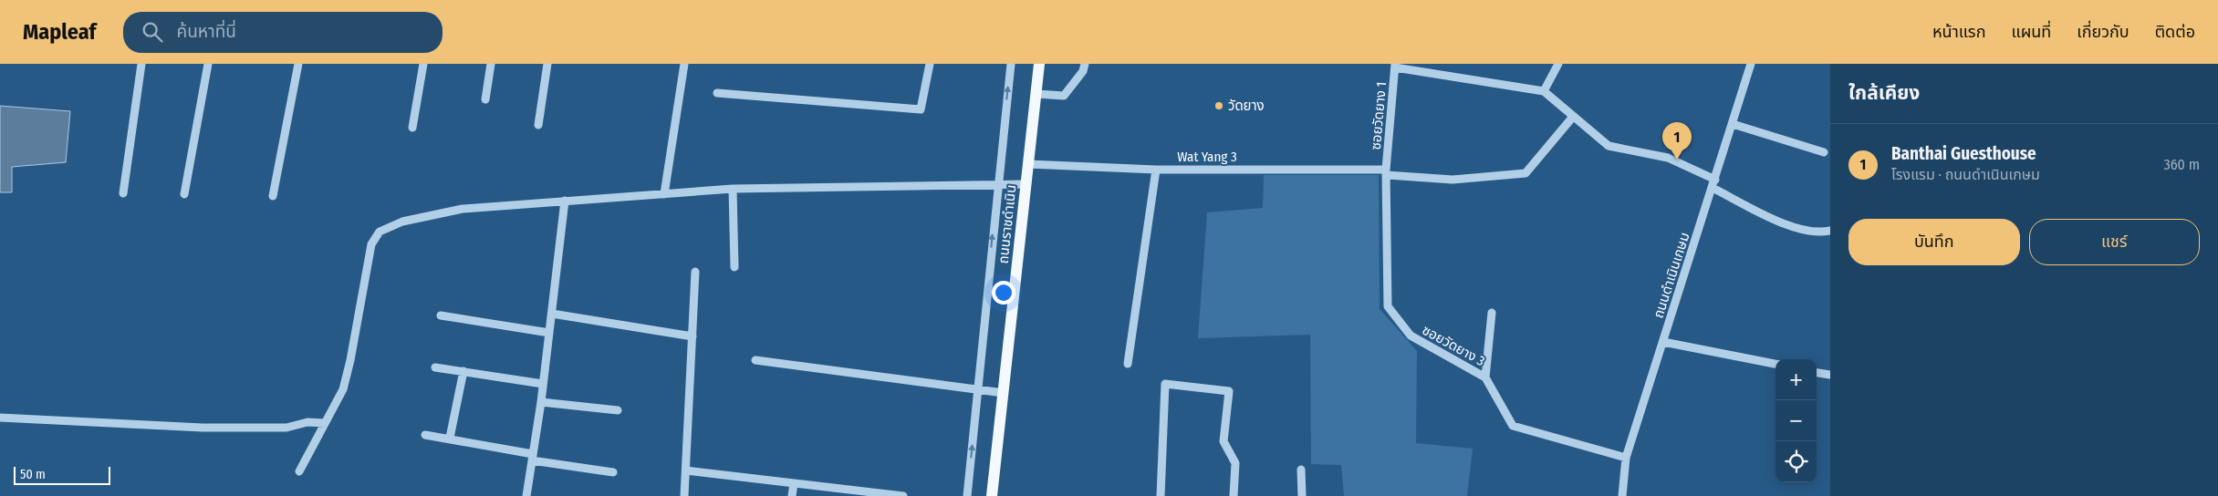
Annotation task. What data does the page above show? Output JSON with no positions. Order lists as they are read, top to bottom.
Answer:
{
  "streets": {
    "main road": ["ถนนราชดำเนิน"],
    "street": [
      "ซอยวัดยาง 1",
      "Wat Yang 3",
      "ถนนดำเนินเกษม",
      "ซอยวัดยาง 3"
    ]
  },
  "crossings": [
    ["ซอยวัดยาง 1", "Wat Yang 3"],
    ["ซอยวัดยาง 1", "ซอยวัดยาง 3"],
    ["Wat Yang 3", "ถนนราชดำเนิน"],
    ["Wat Yang 3", "ซอยวัดยาง 3"],
    ["ถนนดำเนินเกษม", "ซอยวัดยาง 3"]
  ],
  "places": ["วัดยาง"],
  "scale_bar": "50 m",
  "page": {
    "header": "Mapleaf",
    "search": "ค้นหาที่นี่",
    "nav": [
      "หน้าแรก",
      "แผนที่",
      "เกี่ยวกับ",
      "ติดต่อ"
    ],
    "heading": "ใกล้เคียง",
    "pins": "1",
    "list": [
      {
        "mark": "1",
        "name": "Banthai Guesthouse",
        "note": "โรงแรม · ถนนดำเนินเกษม",
        "value": "360 m"
      }
    ],
    "buttons": ["บันทึก", "แชร์"],
    "map_buttons": ["+", "−"],
    "scale": "50 m"
  }
}
